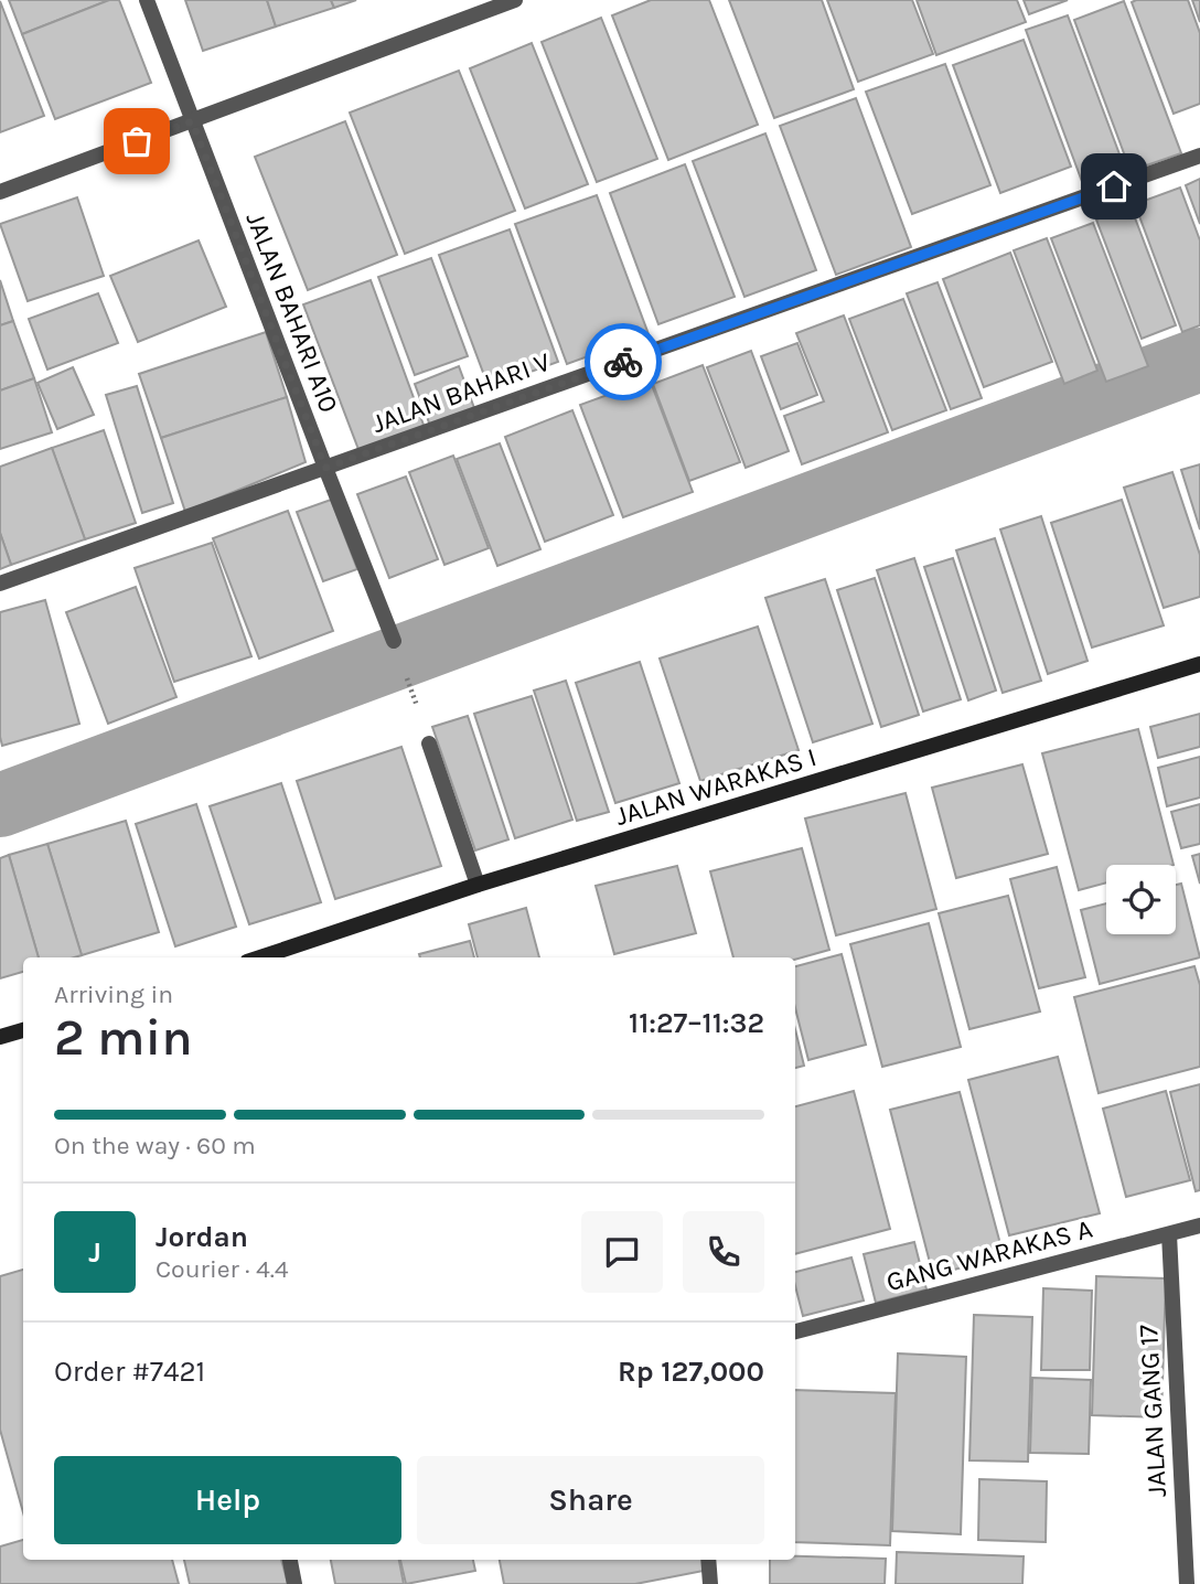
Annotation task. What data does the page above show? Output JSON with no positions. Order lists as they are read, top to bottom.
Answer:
{
  "streets": {
    "street": [
      "JALAN BAHARI A10",
      "JALAN BAHARI V",
      "JALAN WARAKAS I",
      "GANG WARAKAS A",
      "JALAN GANG 17"
    ]
  },
  "crossings": [
    ["JALAN BAHARI A10", "JALAN BAHARI V"],
    ["GANG WARAKAS A", "JALAN GANG 17"]
  ],
  "page": {
    "heading": ["2 min", "Arriving in", "11:27–11:32"],
    "panel": [
      "Jordan",
      "Courier · 4.4",
      "Order #7421",
      "Rp 127,000"
    ],
    "bar": "On the way · 60 m",
    "round": "J",
    "buttons": ["Help", "Share"]
  }
}
